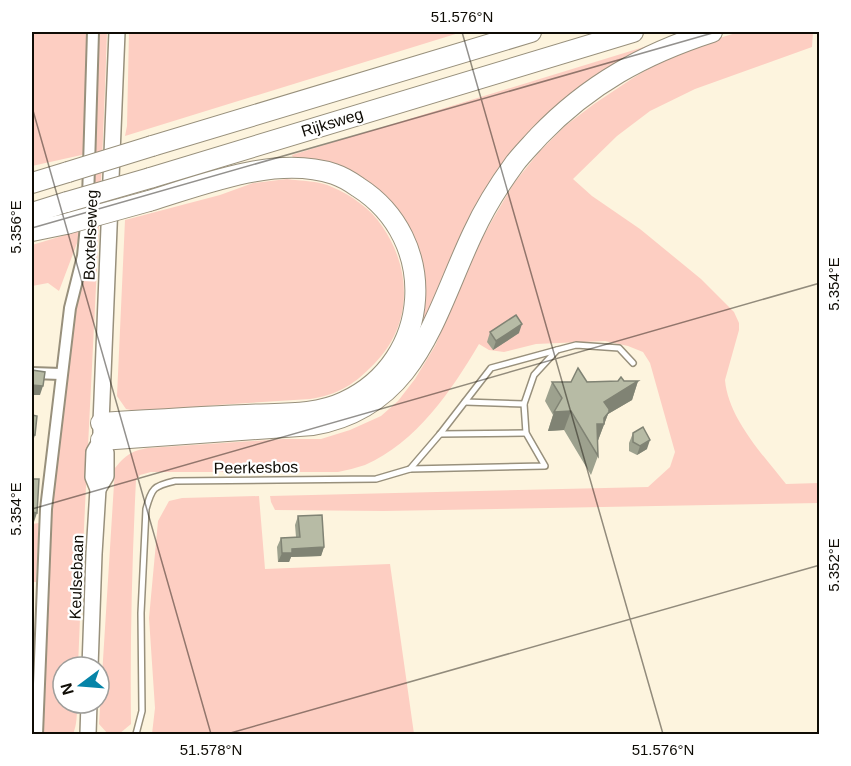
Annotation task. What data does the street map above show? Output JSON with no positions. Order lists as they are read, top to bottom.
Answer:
{
  "streets": {
    "highway": ["Rijksweg"],
    "main road": ["Boxtelseweg", "Keulsebaan"],
    "lane": ["Peerkesbos"]
  },
  "crossings": [
    ["Boxtelseweg", "Keulsebaan"]
  ],
  "north": "left",
  "coordinates": [
    "51.576°N",
    "5.356°E",
    "5.354°E",
    "5.352°E",
    "51.578°N"
  ]
}
